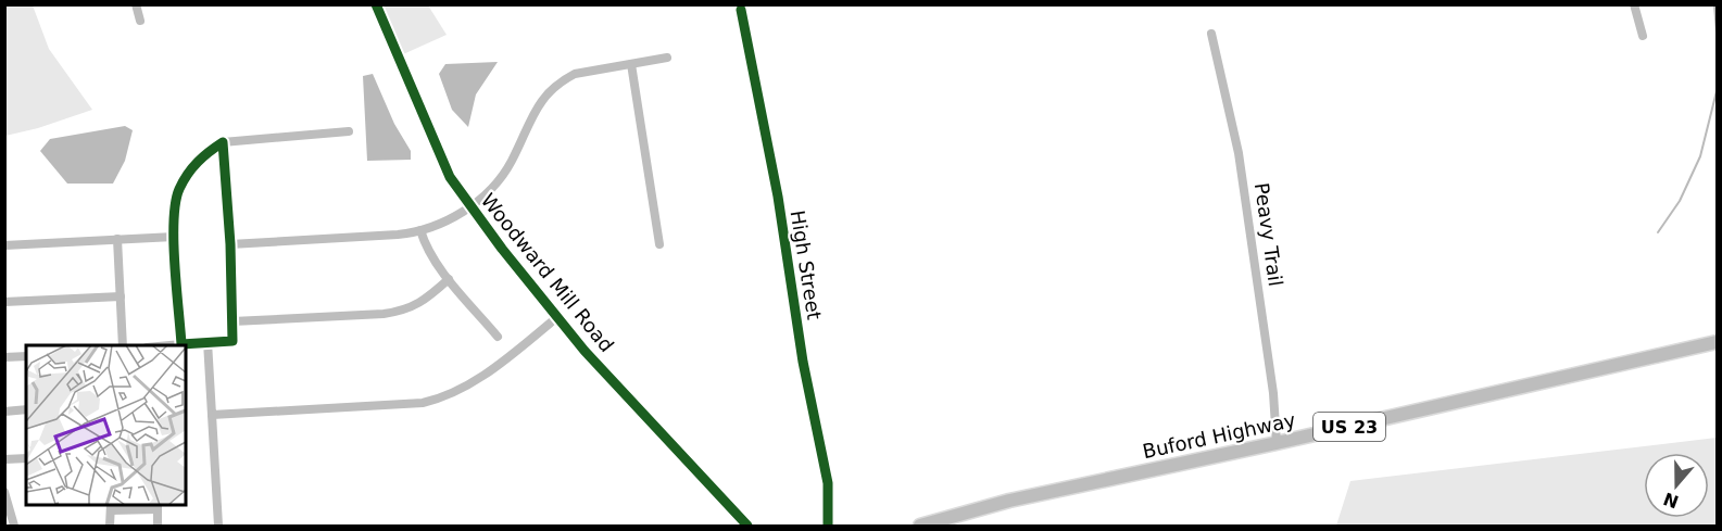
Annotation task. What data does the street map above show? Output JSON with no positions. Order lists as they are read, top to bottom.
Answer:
{
  "streets": {
    "main road": ["US 23", "Buford Highway"],
    "street": ["Peavy Trail", "High Street", "Woodward Mill Road"]
  },
  "crossings": [
    ["Peavy Trail", "Buford Highway"]
  ],
  "north": "bottom"
}
